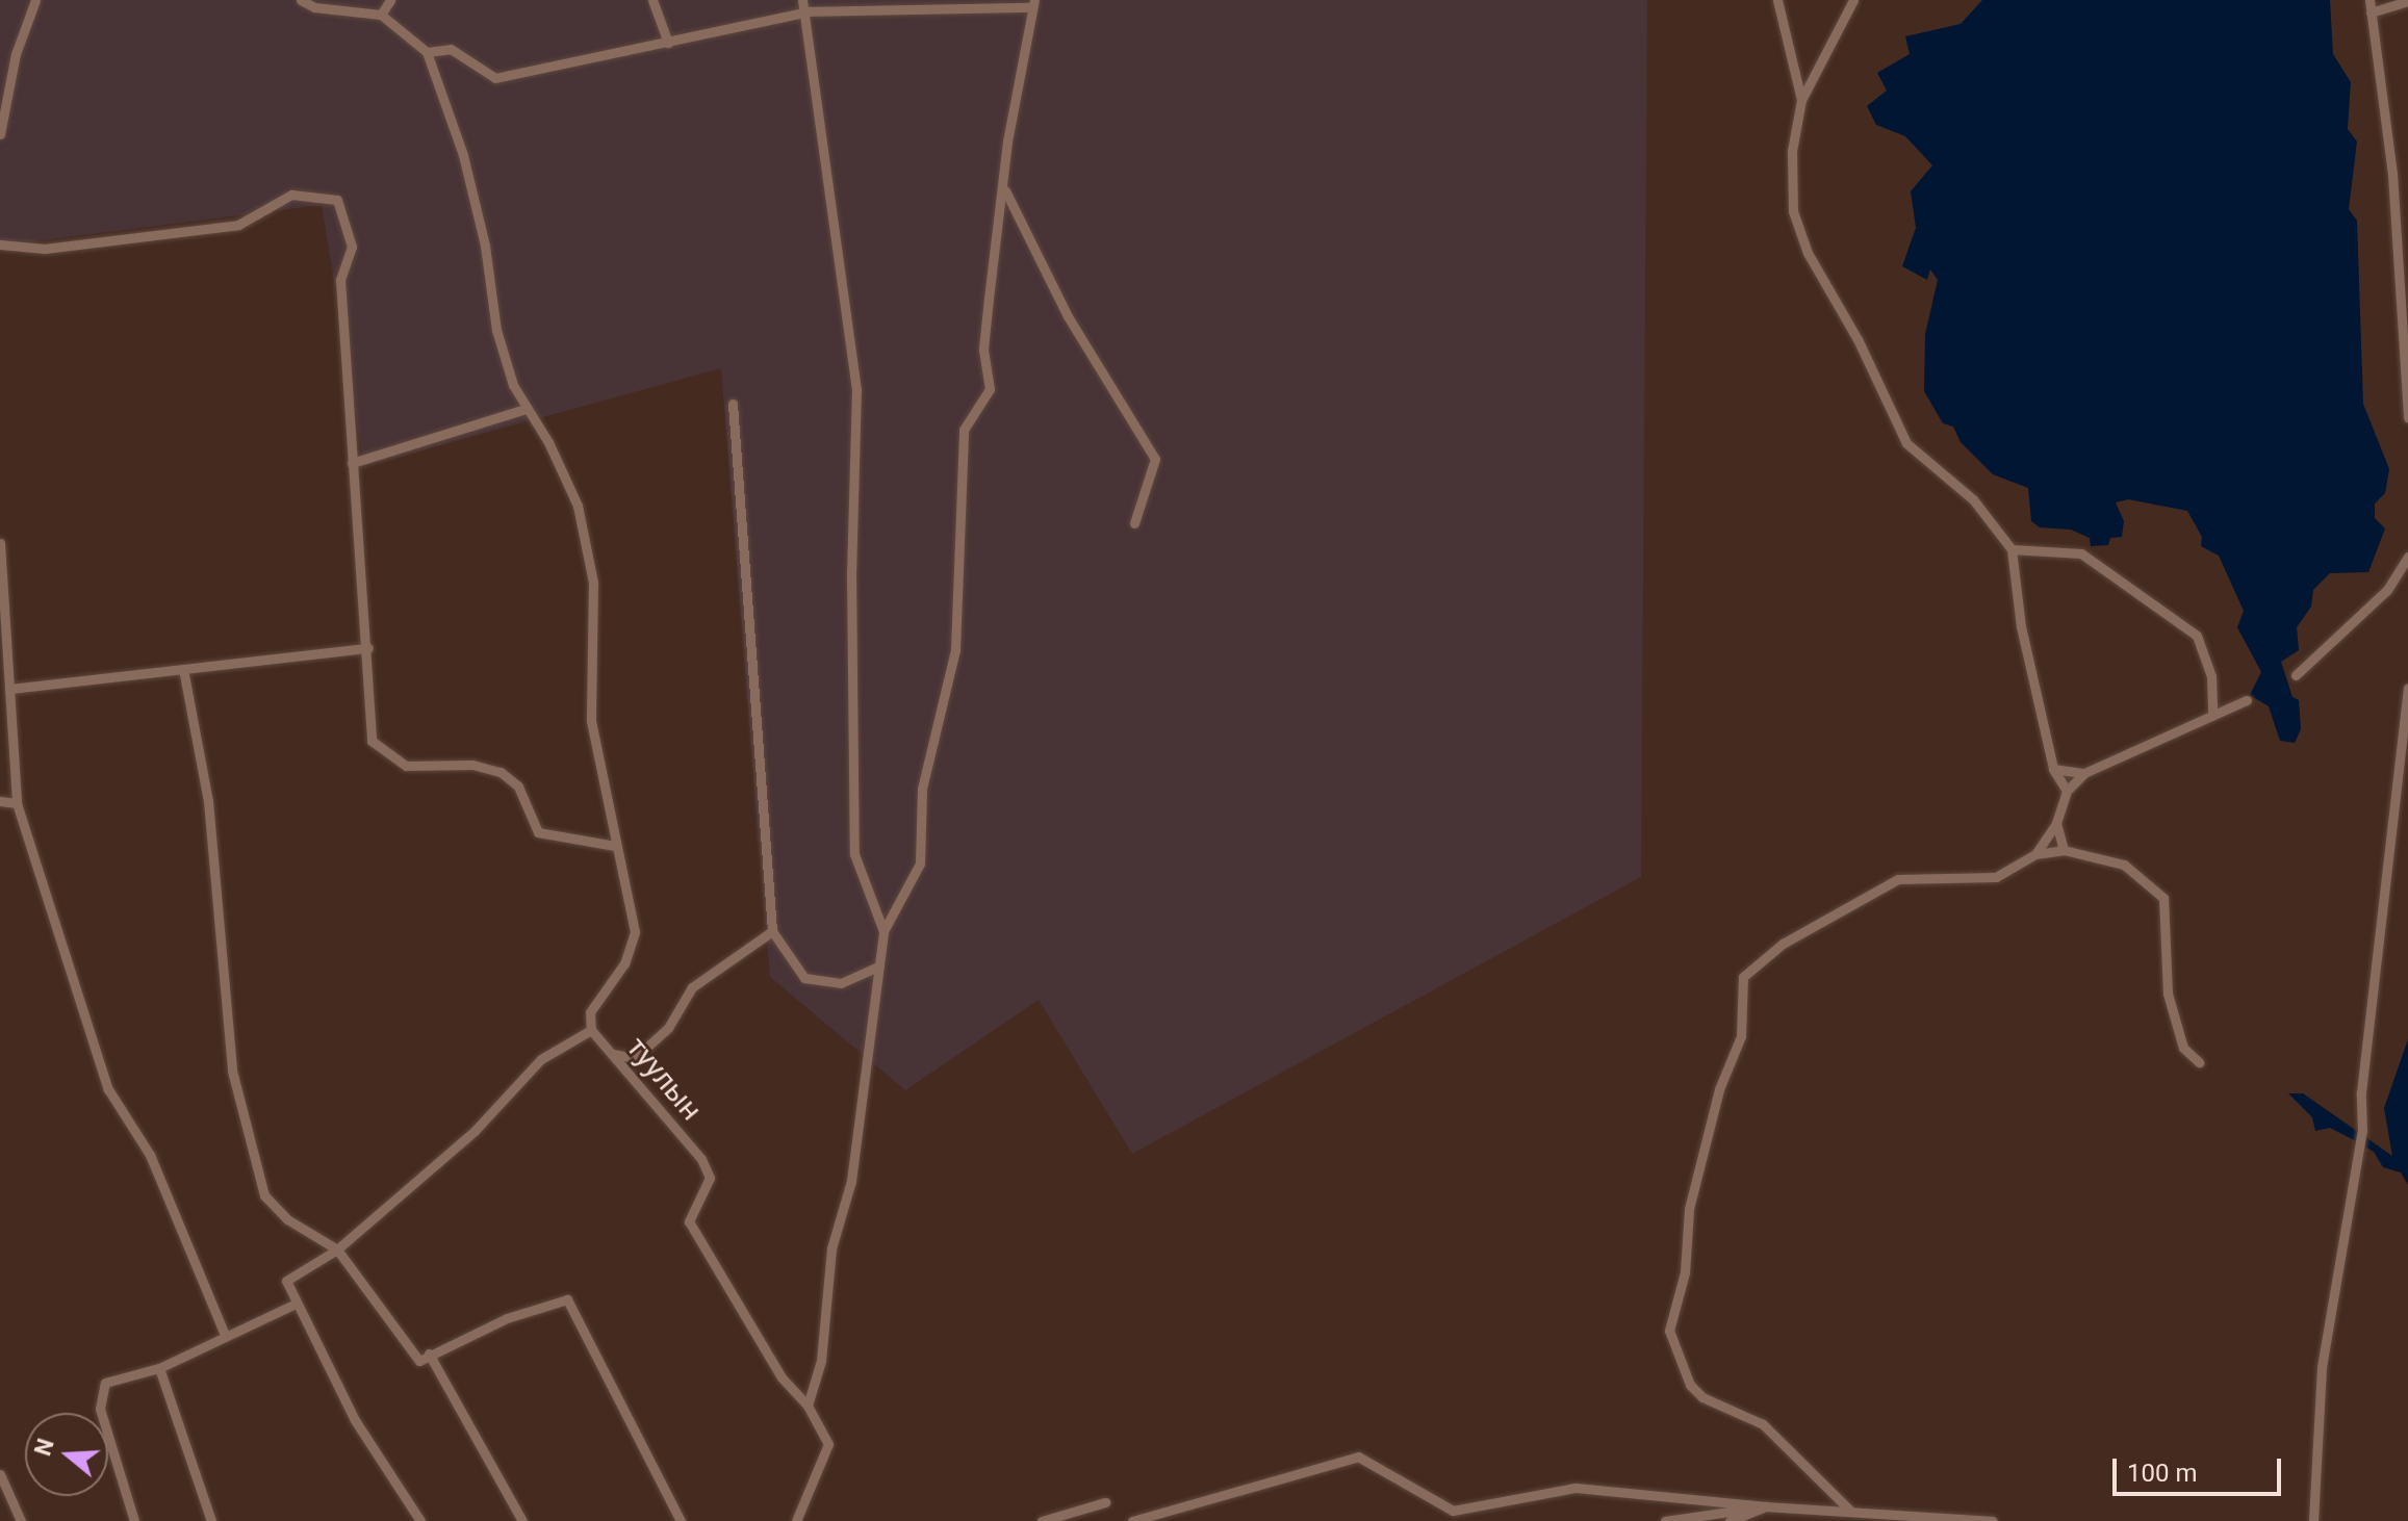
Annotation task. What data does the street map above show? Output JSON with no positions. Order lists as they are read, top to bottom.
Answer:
{
  "streets": {
    "street": ["туулын"]
  },
  "scale_bar": "100 m",
  "north": "left"
}
